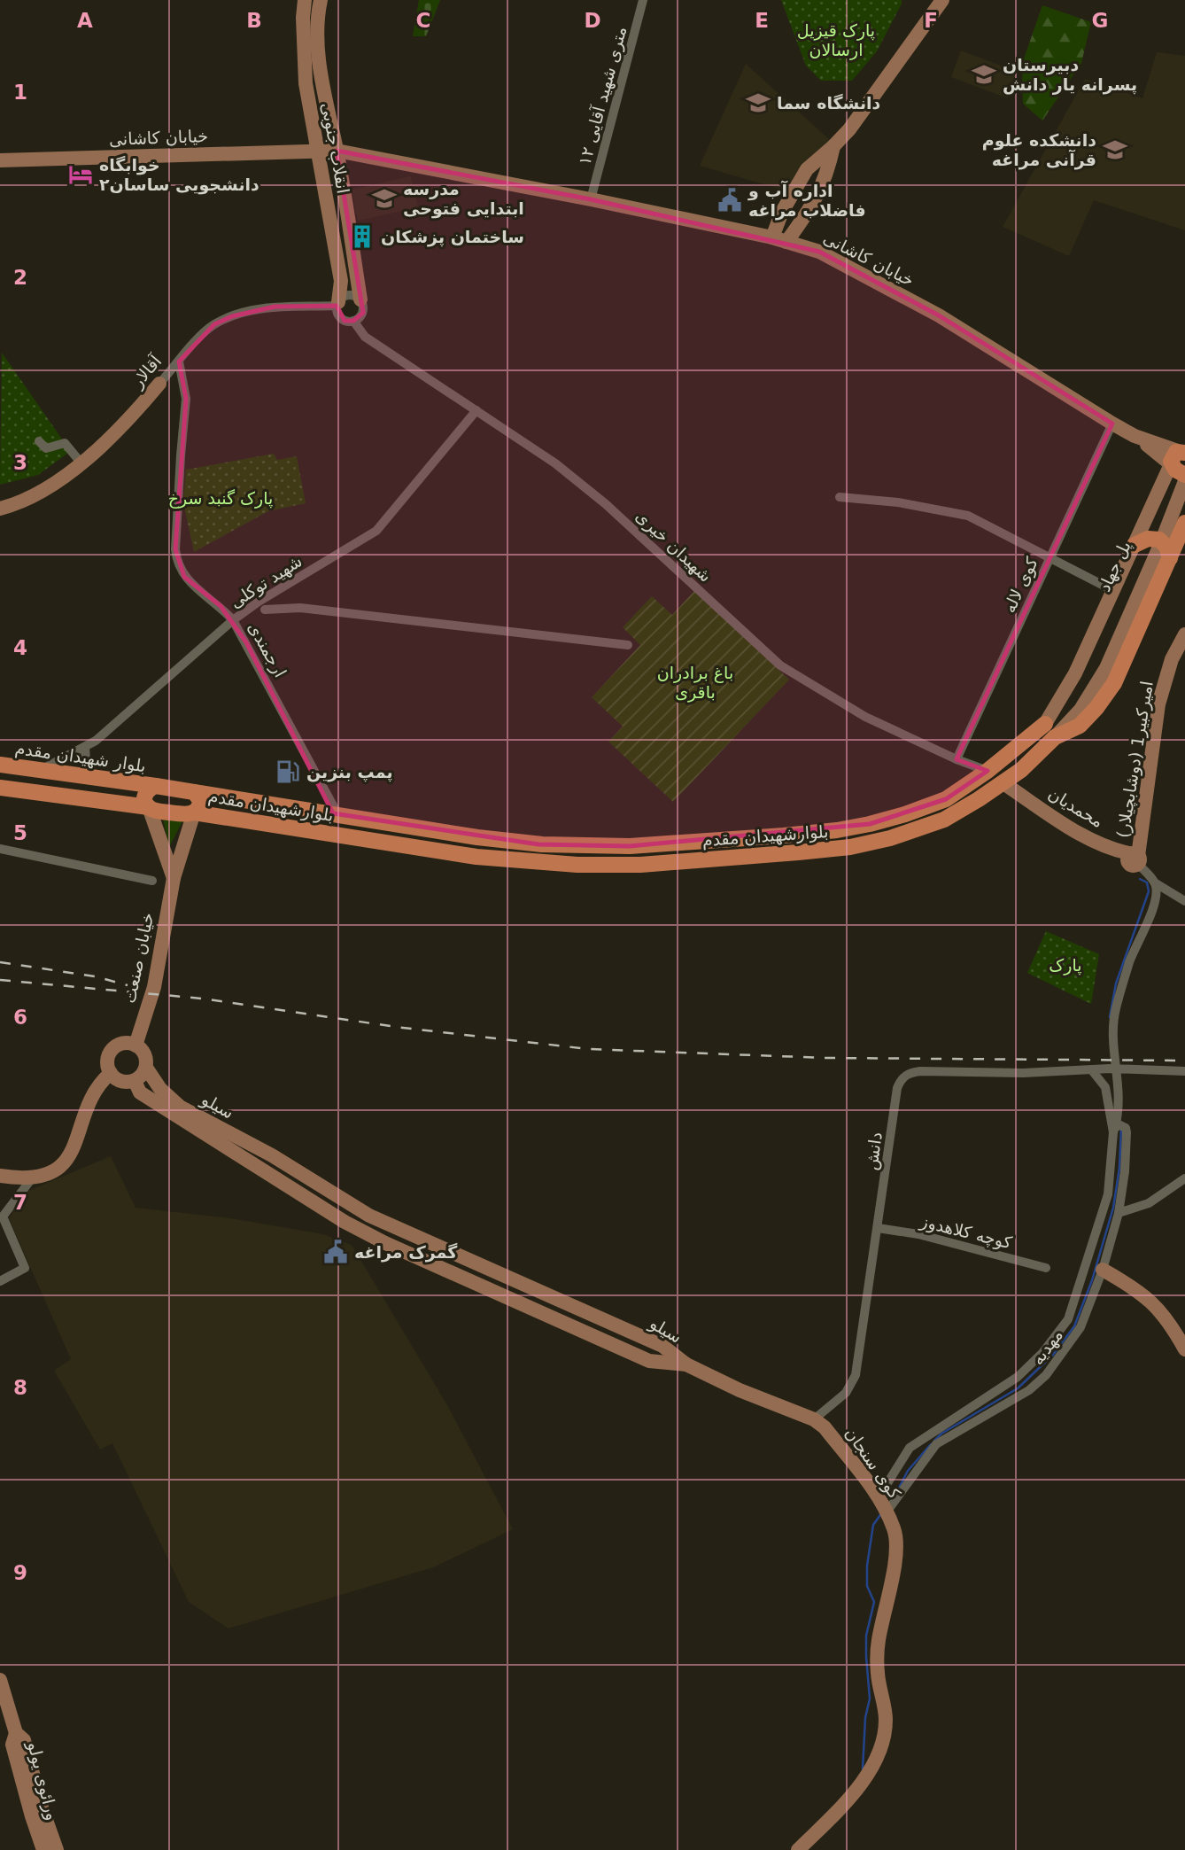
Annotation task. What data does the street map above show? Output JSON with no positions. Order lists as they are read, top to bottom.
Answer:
{
  "streets": {
    "main road": ["بلوار شهیدان مقدم", "بلوارشهیدان مقدم"],
    "street": [
      "۱۲ متری شهید آقایی",
      "خیابان کاشانی",
      "انقلاب جنوبی",
      "آقالار",
      "شهیدان خیری",
      "پل جهاد",
      "شهید توکلی",
      "کوی لاله",
      "ارجمندی",
      "امیرکبیر1 (دوشابچیلار)",
      "محمدیان",
      "خیابان صنعت",
      "سیلو",
      "دانش",
      "کوچه کلاهدوز",
      "مهدیه",
      "کوی سنجان",
      "ورائوی یولو"
    ]
  },
  "crossings": [
    ["۱۲ متری شهید آقایی", "خیابان کاشانی"],
    ["خیابان کاشانی", "انقلاب جنوبی"],
    ["خیابان کاشانی", "پل جهاد"],
    ["خیابان کاشانی", "کوی لاله"],
    ["انقلاب جنوبی", "آقالار"],
    ["انقلاب جنوبی", "شهیدان خیری"],
    ["آقالار", "شهیدان خیری"],
    ["آقالار", "ارجمندی"],
    ["شهیدان خیری", "شهید توکلی"],
    ["شهیدان خیری", "کوی لاله"],
    ["شهیدان خیری", "بلوارشهیدان مقدم"],
    ["پل جهاد", "بلوارشهیدان مقدم"],
    ["شهید توکلی", "ارجمندی"],
    ["شهید توکلی", "بلوار شهیدان مقدم"],
    ["ارجمندی", "بلوارشهیدان مقدم"],
    ["بلوار شهیدان مقدم", "بلوارشهیدان مقدم"],
    ["امیرکبیر1 (دوشابچیلار)", "محمدیان"],
    ["بلوارشهیدان مقدم", "محمدیان"],
    ["بلوارشهیدان مقدم", "خیابان صنعت"],
    ["خیابان صنعت", "سیلو"],
    ["سیلو", "کوی سنجان"],
    ["دانش", "کوچه کلاهدوز"],
    ["دانش", "کوی سنجان"],
    ["مهدیه", "کوی سنجان"]
  ],
  "parks": [
    "پارک قیزیل ارسالان",
    "پارک گنبد سرخ",
    "باغ برادران باقری",
    "پارک"
  ],
  "places": {
    "school or university": [
      "دبیرستان پسرانه یار دانش",
      "دانشگاه سما",
      "دانشکده علوم قرآنی مراغه",
      "مدرسه ابتدایی فتوحی"
    ],
    "hotel": ["خوابگاه دانشجویی ساسان۲"],
    "public building": ["اداره آب و فاضلاب مراغه", "گمرک مراغه"],
    "building": ["ساختمان پزشکان"],
    "fuel station": ["پمپ بنزین"]
  },
  "grid": {
    "columns": [
      "A",
      "B",
      "C",
      "D",
      "E",
      "F",
      "G"
    ],
    "rows": [
      "1",
      "2",
      "3",
      "4",
      "5",
      "6",
      "7",
      "8",
      "9"
    ]
  }
}
